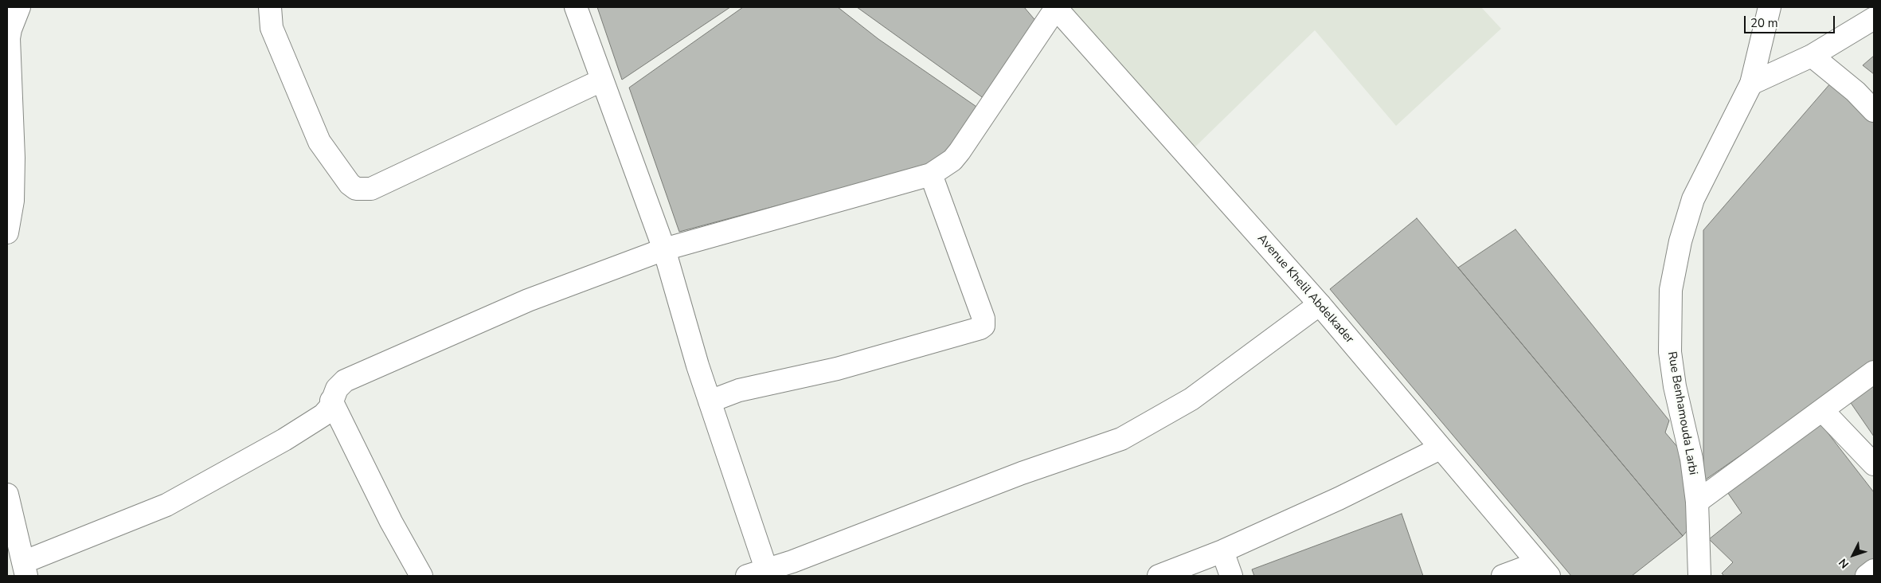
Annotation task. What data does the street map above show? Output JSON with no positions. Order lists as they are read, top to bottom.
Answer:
{
  "streets": {
    "street": ["Avenue Khelil Abdelkader", "Rue Benhamouda Larbi"]
  },
  "scale_bar": "20 m",
  "north": "bottom left"
}
